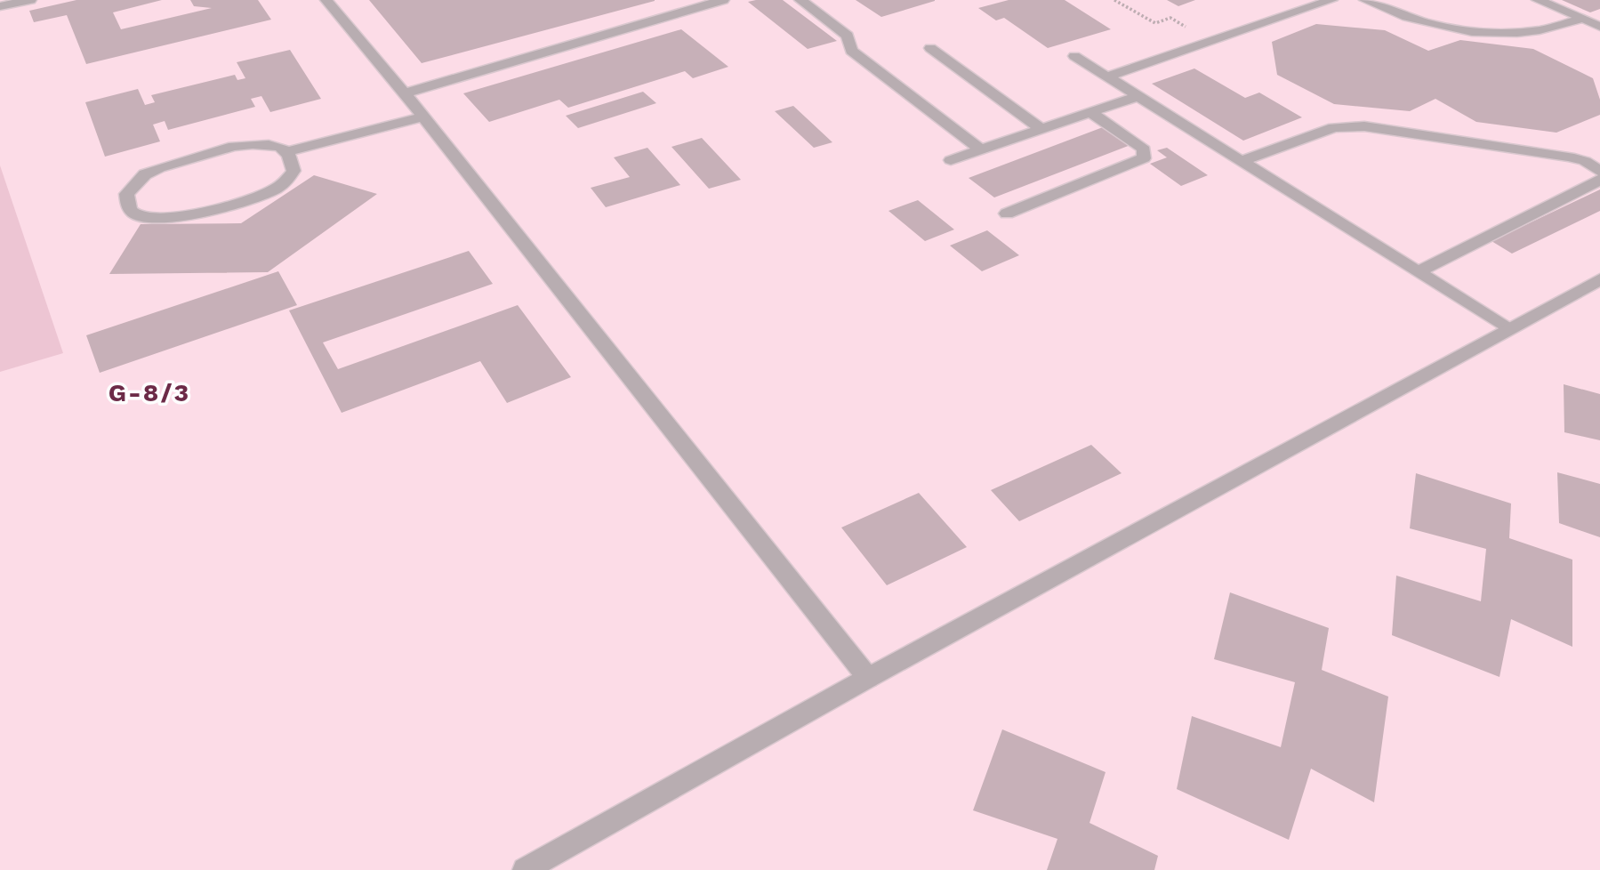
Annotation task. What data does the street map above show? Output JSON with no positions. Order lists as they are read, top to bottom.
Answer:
{
  "districts": ["G-8/3"]
}
